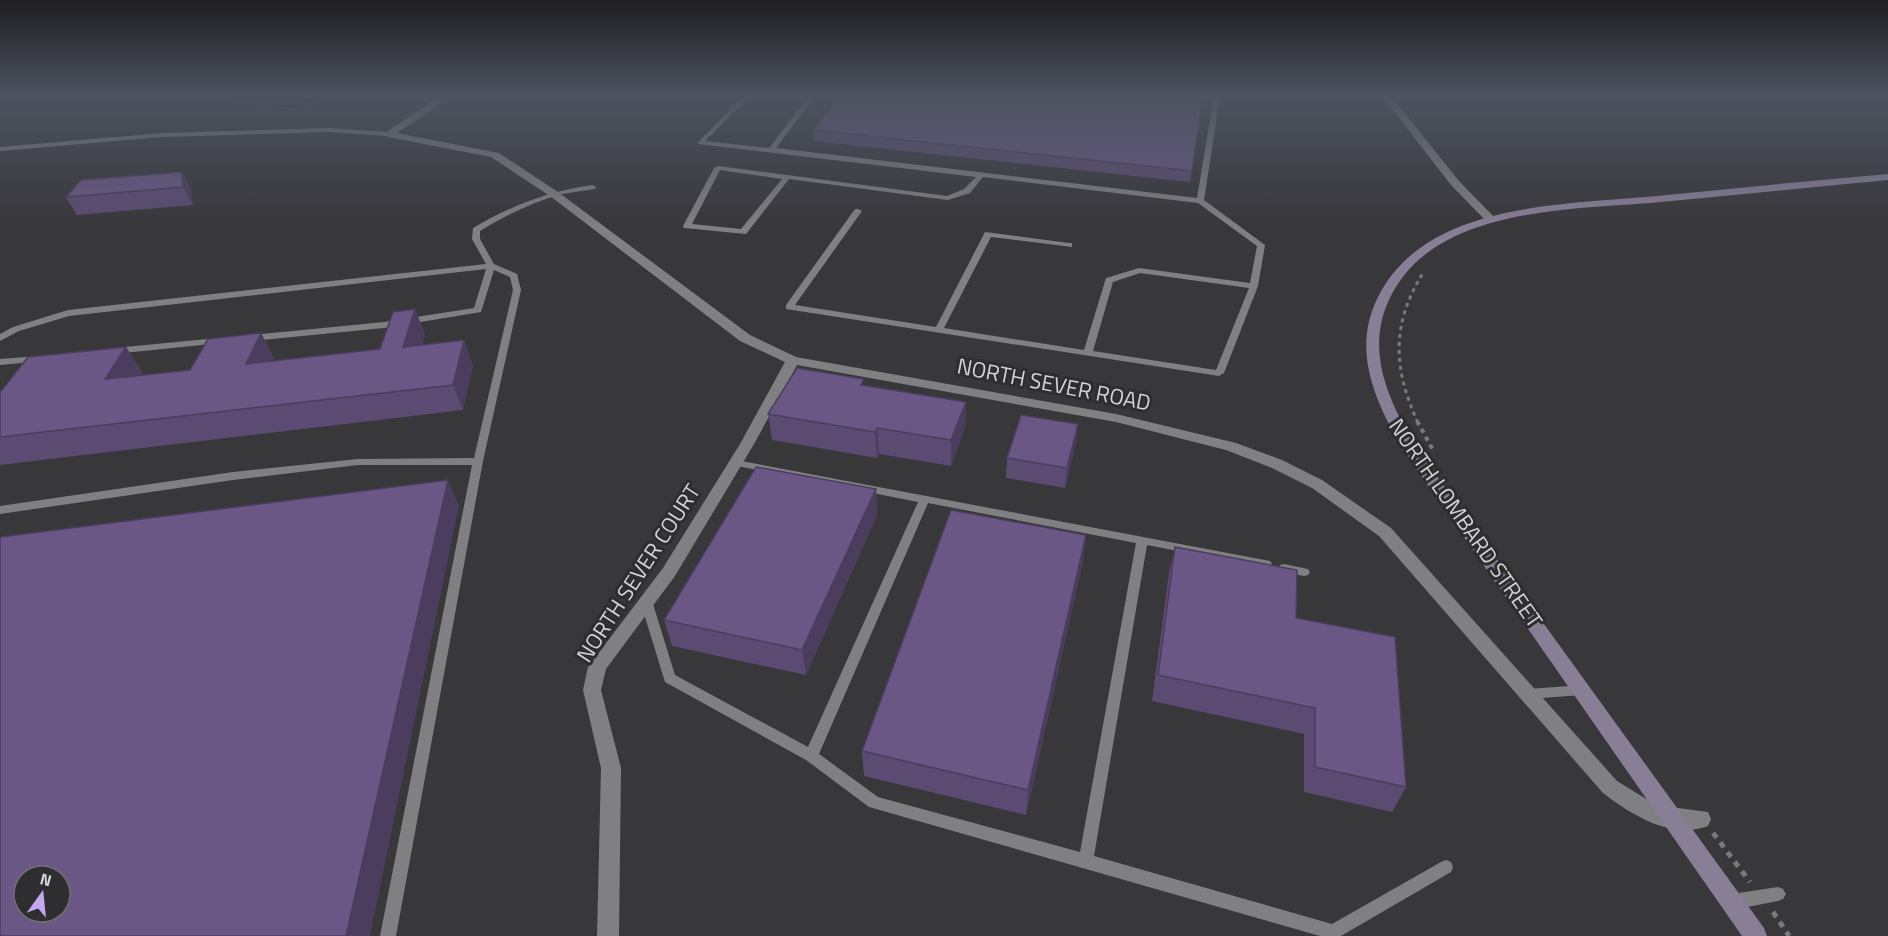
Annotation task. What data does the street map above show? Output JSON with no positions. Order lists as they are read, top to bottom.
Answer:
{
  "streets": {
    "main road": ["NORTH LOMBARD STREET"],
    "street": ["NORTH SEVER ROAD", "NORTH SEVER COURT"]
  },
  "crossings": [
    ["NORTH SEVER ROAD", "NORTH LOMBARD STREET"],
    ["NORTH SEVER ROAD", "NORTH SEVER COURT"]
  ],
  "north": "top"
}
